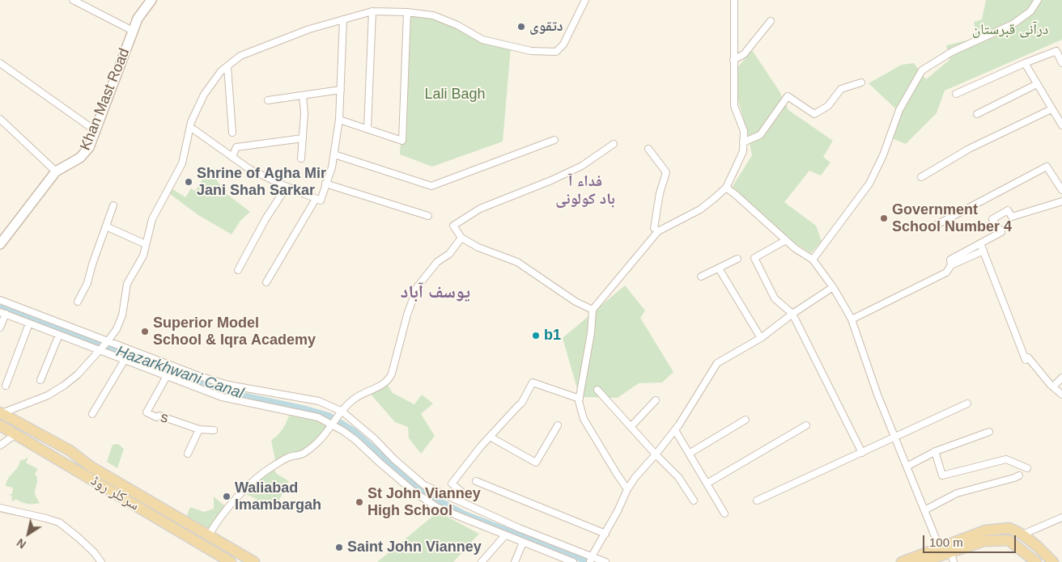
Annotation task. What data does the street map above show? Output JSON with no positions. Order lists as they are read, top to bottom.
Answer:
{
  "streets": {
    "main road": ["Khan Mast Road", "سرکلر روڈ"],
    "street": ["s"]
  },
  "districts": ["فداء آ باد کولونی", "یوسف آباد"],
  "water": ["Hazarkhwani Canal"],
  "parks": ["درآنی قبرستان", "Lali Bagh"],
  "places": [
    "دتقوى",
    "Shrine of Agha Mir Jani Shah Sarkar",
    "Government School Number 4",
    "Superior Model School & Iqra Academy",
    "b1",
    "Waliabad Imambargah",
    "St John Vianney High School",
    "Saint John Vianney"
  ],
  "scale_bar": "100 m",
  "north": "bottom left"
}
